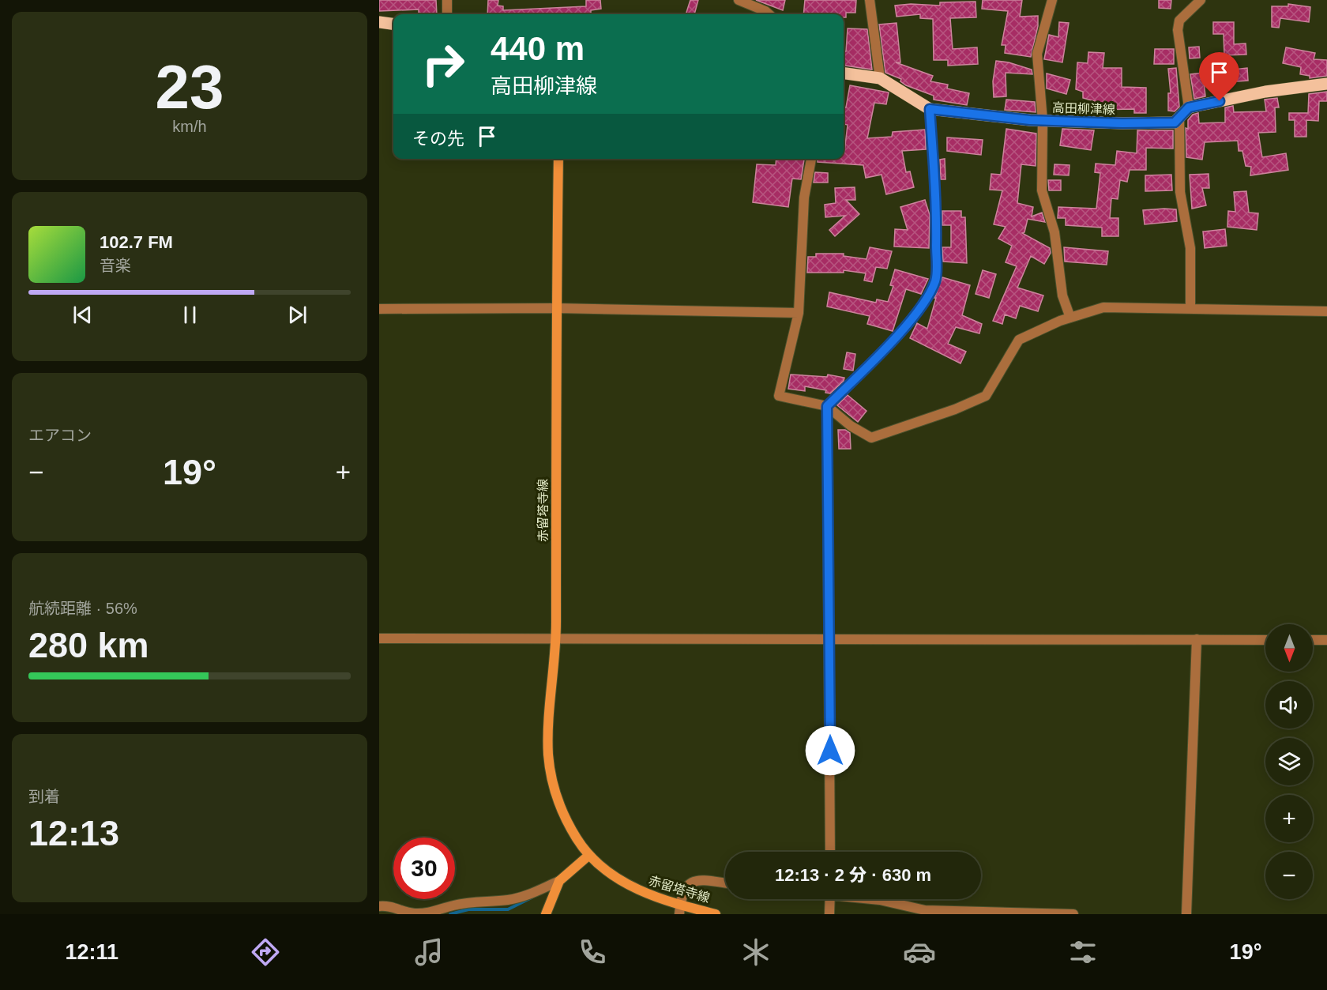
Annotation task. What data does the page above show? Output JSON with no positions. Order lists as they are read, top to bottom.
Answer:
{
  "streets": {
    "main road": ["高田柳津線", "赤留塔寺線"]
  },
  "north": "bottom",
  "page": {
    "tile": [
      ["23", "km/h"],
      "エアコン",
      ["航続距離 · 56%", "280 km"],
      ["到着", "12:13"]
    ],
    "turn": ["440 m", "高田柳津線"],
    "then": "その先",
    "song": ["102.7 FM", "音楽"],
    "heat": ["−", "19°", "+"],
    "map_buttons": ["+", "−"],
    "limit": "30",
    "trip": "12:13 · 2 分 · 630 m",
    "tabs": ["12:11", "19°"]
  }
}
